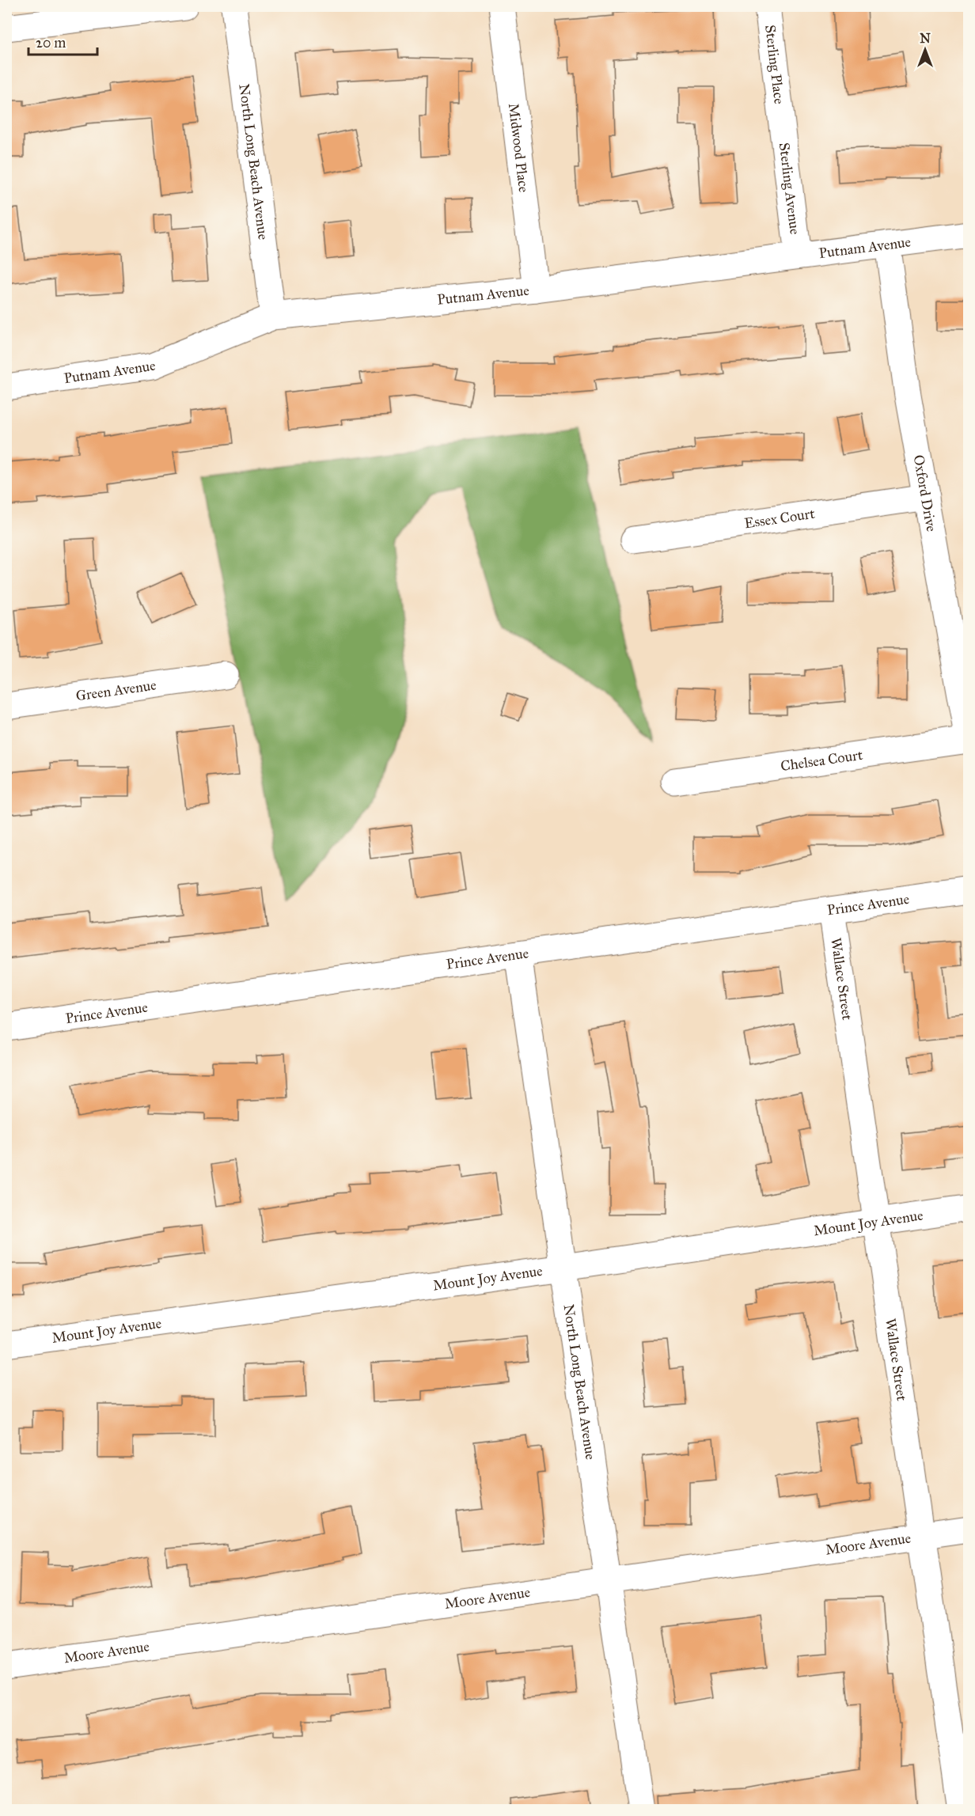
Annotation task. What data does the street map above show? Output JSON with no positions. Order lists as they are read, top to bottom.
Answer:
{
  "streets": {
    "street": [
      "Sterling Place",
      "Midwood Place",
      "North Long Beach Avenue",
      "Sterling Avenue",
      "Putnam Avenue",
      "Oxford Drive",
      "Essex Court",
      "Green Avenue",
      "Chelsea Court",
      "Prince Avenue",
      "Wallace Street",
      "Mount Joy Avenue",
      "Moore Avenue"
    ]
  },
  "crossings": [
    ["Sterling Place", "Sterling Avenue"],
    ["Midwood Place", "Putnam Avenue"],
    ["North Long Beach Avenue", "Putnam Avenue"],
    ["North Long Beach Avenue", "Prince Avenue"],
    ["North Long Beach Avenue", "Mount Joy Avenue"],
    ["North Long Beach Avenue", "Moore Avenue"],
    ["Sterling Avenue", "Putnam Avenue"],
    ["Putnam Avenue", "Oxford Drive"],
    ["Oxford Drive", "Essex Court"],
    ["Oxford Drive", "Chelsea Court"],
    ["Prince Avenue", "Wallace Street"],
    ["Wallace Street", "Mount Joy Avenue"],
    ["Wallace Street", "Moore Avenue"]
  ],
  "scale_bar": "20 m",
  "north": "top"
}
